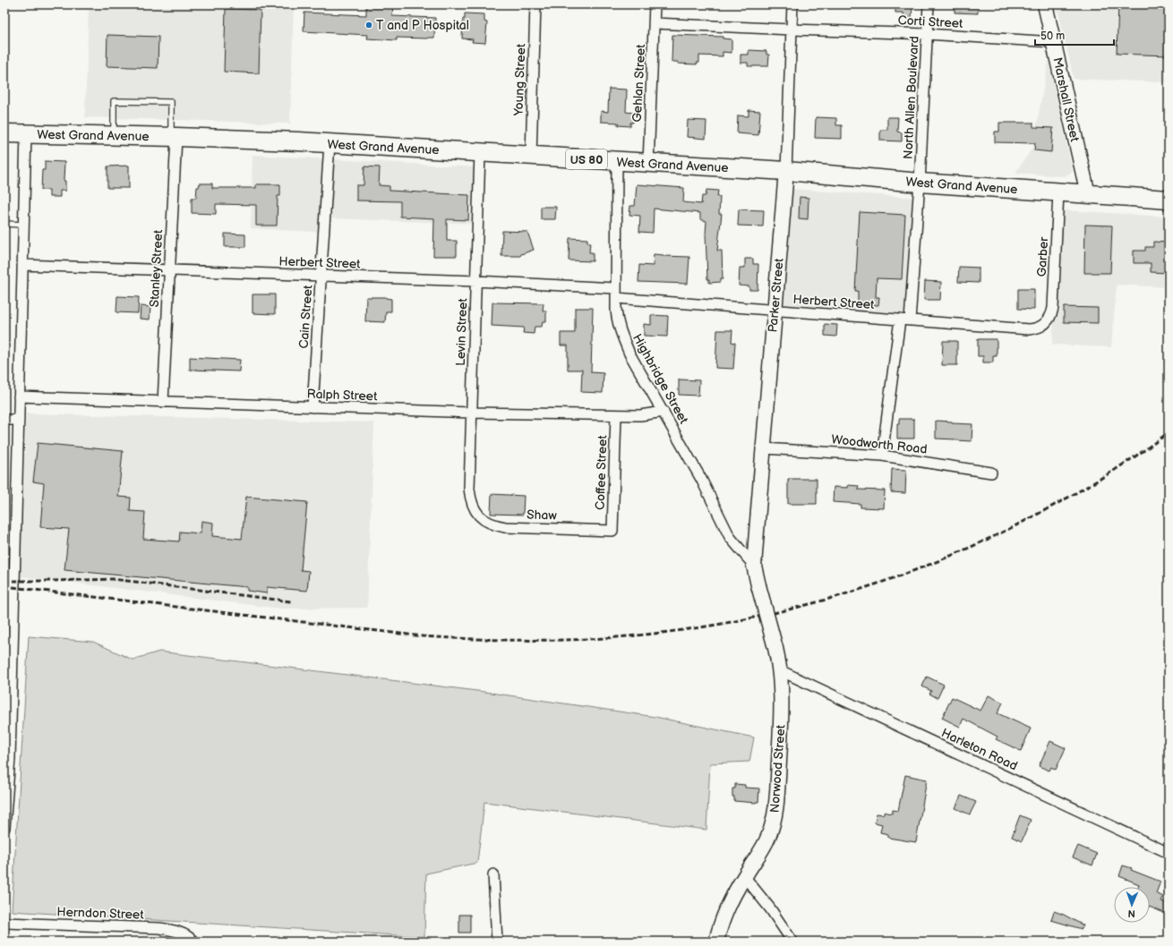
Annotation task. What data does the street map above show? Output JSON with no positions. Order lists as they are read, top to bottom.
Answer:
{
  "streets": {
    "highway": ["West Grand Avenue", "US 80"],
    "street": [
      "Corti Street",
      "Young Street",
      "Gehlan Street",
      "North Allen Boulevard",
      "Marshall Street",
      "Garber",
      "Herbert Street",
      "Stanley Street",
      "Parker Street",
      "Cain Street",
      "Levin Street",
      "Highbridge Street",
      "Ralph Street",
      "Woodworth Road",
      "Coffee Street",
      "Shaw",
      "Harleton Road",
      "Norwood Street",
      "Herndon Street"
    ]
  },
  "crossings": [
    ["Corti Street", "Gehlan Street"],
    ["Corti Street", "North Allen Boulevard"],
    ["Corti Street", "Marshall Street"],
    ["Corti Street", "Parker Street"],
    ["Young Street", "West Grand Avenue"],
    ["Gehlan Street", "West Grand Avenue"],
    ["North Allen Boulevard", "West Grand Avenue"],
    ["North Allen Boulevard", "Herbert Street"],
    ["Marshall Street", "West Grand Avenue"],
    ["West Grand Avenue", "Garber"],
    ["West Grand Avenue", "Stanley Street"],
    ["West Grand Avenue", "Parker Street"],
    ["West Grand Avenue", "Cain Street"],
    ["West Grand Avenue", "Levin Street"],
    ["West Grand Avenue", "Highbridge Street"],
    ["Garber", "Herbert Street"],
    ["Herbert Street", "Stanley Street"],
    ["Herbert Street", "Parker Street"],
    ["Herbert Street", "Cain Street"],
    ["Herbert Street", "Levin Street"],
    ["Herbert Street", "Highbridge Street"],
    ["Stanley Street", "Ralph Street"],
    ["Parker Street", "Highbridge Street"],
    ["Parker Street", "Woodworth Road"],
    ["Parker Street", "Norwood Street"],
    ["Cain Street", "Ralph Street"],
    ["Levin Street", "Ralph Street"],
    ["Levin Street", "Shaw"],
    ["Highbridge Street", "Ralph Street"],
    ["Ralph Street", "Coffee Street"],
    ["Coffee Street", "Shaw"],
    ["Harleton Road", "Norwood Street"]
  ],
  "places": ["T and P Hospital"],
  "scale_bar": "50 m",
  "north": "bottom"
}
